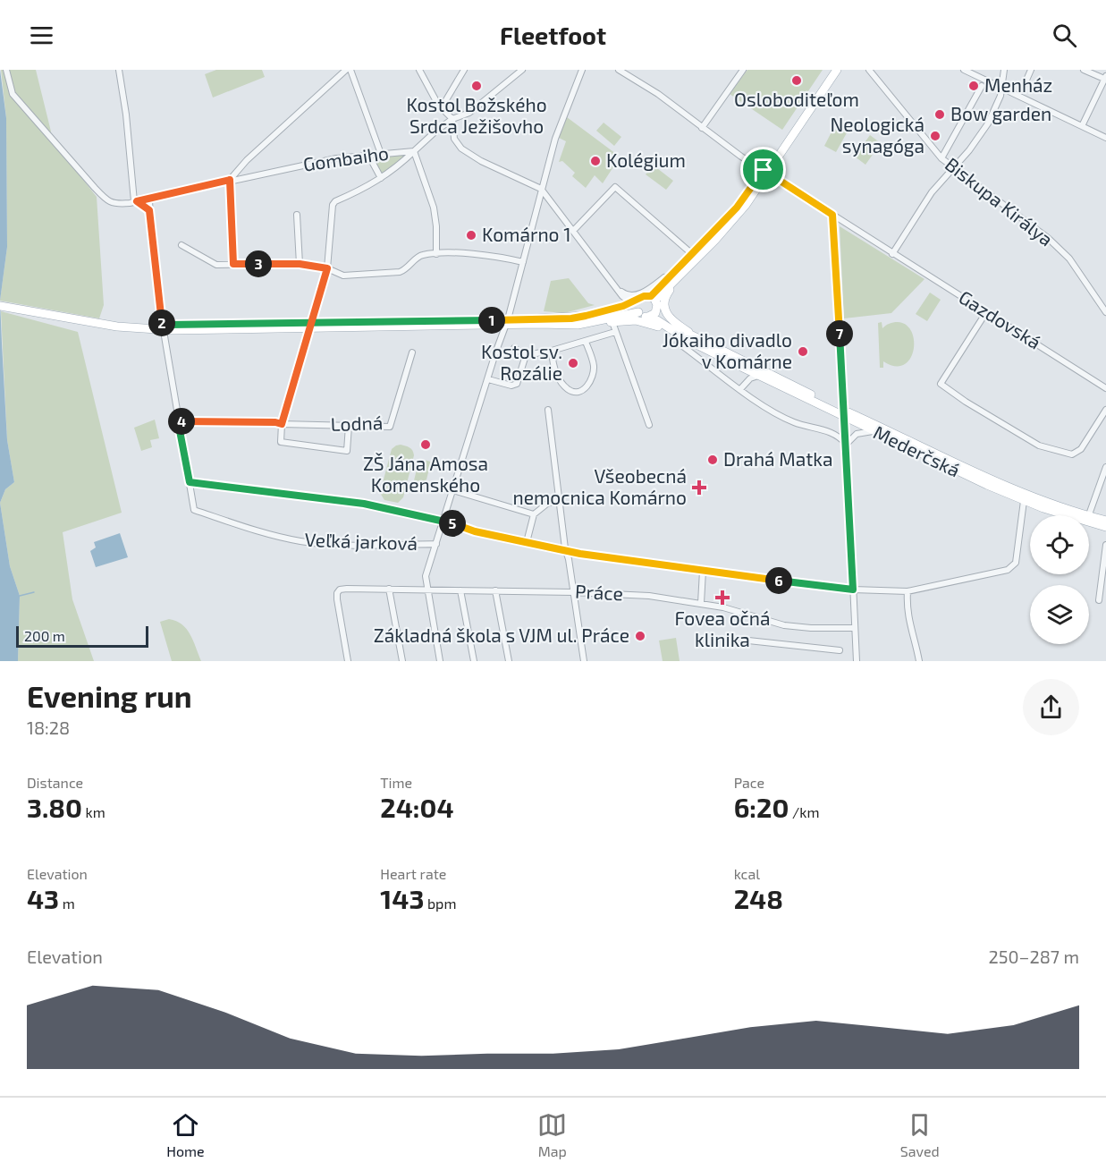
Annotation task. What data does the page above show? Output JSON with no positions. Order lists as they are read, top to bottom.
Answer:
{
  "streets": {
    "main road": ["Mederčská"],
    "street": [
      "Gombaiho",
      "Biskupa Királya",
      "Gazdovská",
      "Lodná",
      "Veľká jarková",
      "Práce"
    ]
  },
  "places": {
    "other": [
      "Osloboditeľom",
      "Kostol Božského Srdca Ježišovho",
      "Menház",
      "Bow garden",
      "Neologická synagóga",
      "Kolégium",
      "Komárno 1",
      "Jókaiho divadlo v Komárne",
      "Kostol sv. Rozálie",
      "ZŠ Jána Amosa Komenského",
      "Drahá Matka",
      "Základná škola s VJM ul. Práce"
    ],
    "health": ["Všeobecná nemocnica Komárno", "Fovea očná klinika"]
  },
  "scale_bar": "200 m",
  "page": {
    "header": "Fleetfoot",
    "pins": [
      "3",
      "1",
      "2",
      "7",
      "4",
      "5",
      "6"
    ],
    "scale": "200 m",
    "heading": ["Evening run", "18:28"],
    "stats": [
      ["Distance", "3.80 km"],
      ["Time", "24:04"],
      ["Pace", "6:20 /km"],
      ["Elevation", "43 m"],
      ["Heart rate", "143 bpm"],
      ["kcal", "248"]
    ],
    "chart": ["Elevation", "250–287 m"],
    "tabs": ["Home", "Map", "Saved"]
  }
}
